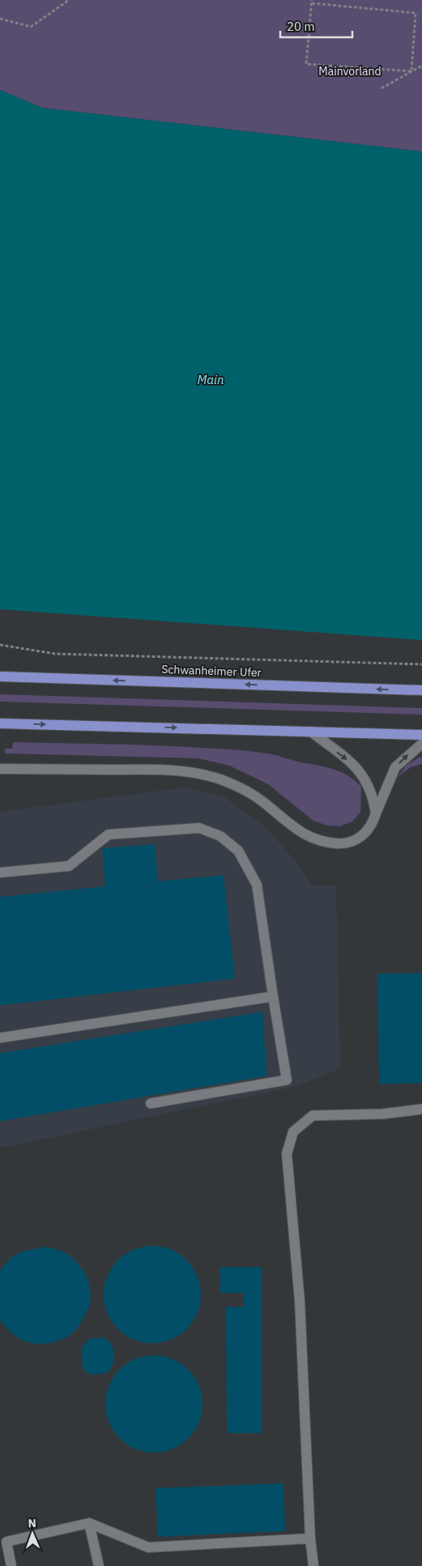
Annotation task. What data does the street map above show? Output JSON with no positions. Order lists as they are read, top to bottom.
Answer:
{
  "streets": {
    "main road": ["Schwanheimer Ufer"]
  },
  "water": ["Main"],
  "parks": ["Mainvorland"],
  "scale_bar": "20 m",
  "north": "top"
}
